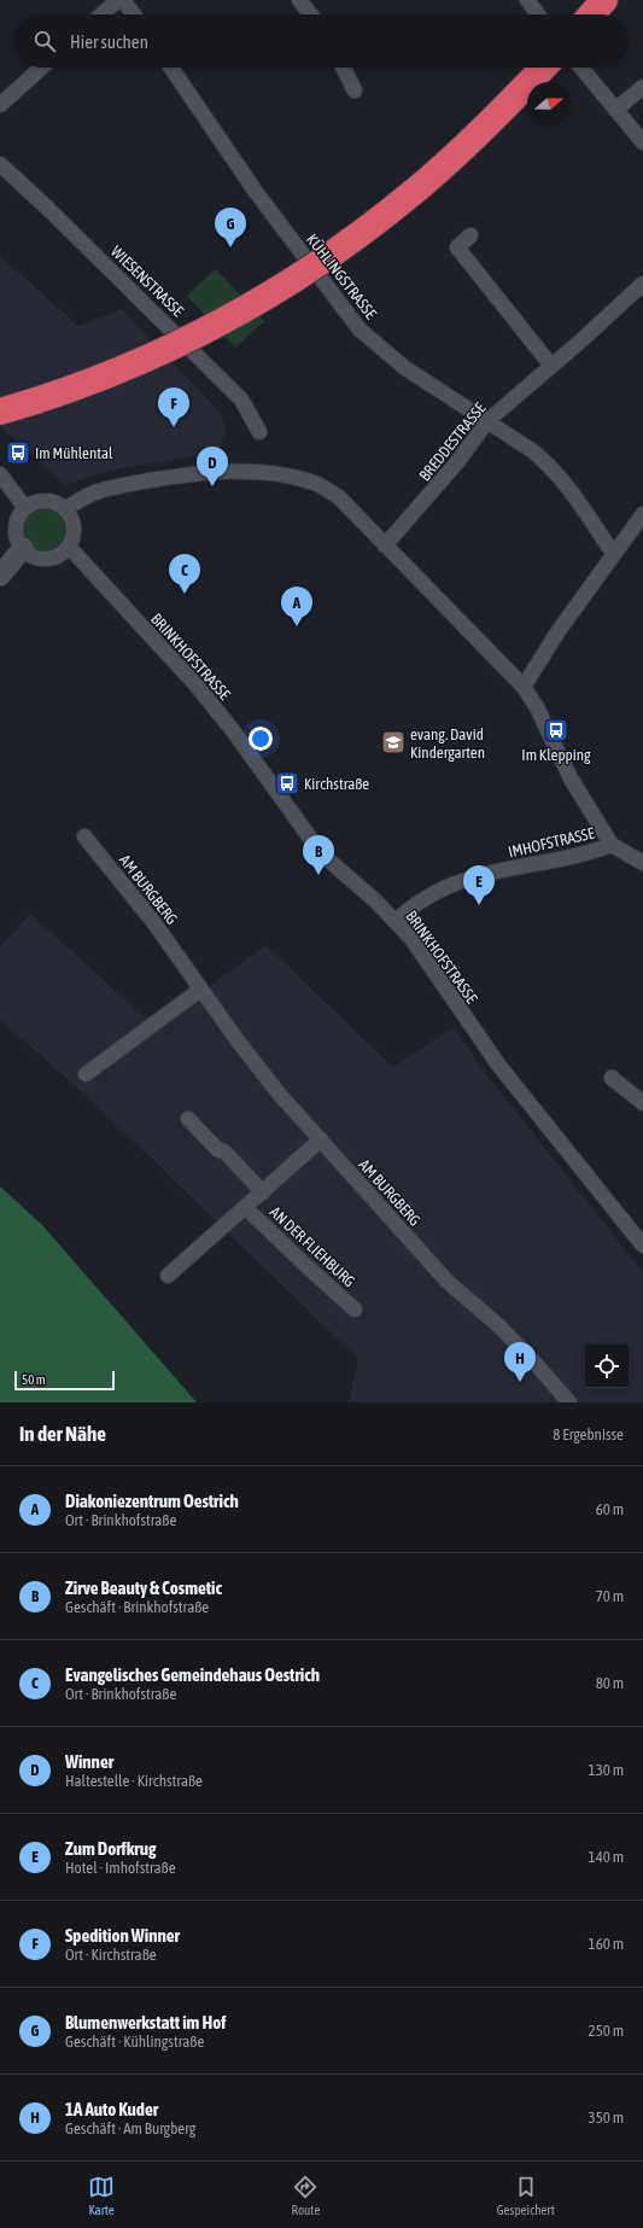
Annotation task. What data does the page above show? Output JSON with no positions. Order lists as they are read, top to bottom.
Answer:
{
  "streets": {
    "street": [
      "KÜHLINGSTRASSE",
      "WIESENSTRASSE",
      "BREDDESTRASSE",
      "BRINKHOFSTRASSE",
      "IMHOFSTRASSE",
      "AM BURGBERG",
      "AN DER FLIEHBURG"
    ]
  },
  "crossings": [
    ["KÜHLINGSTRASSE", "BREDDESTRASSE"],
    ["BRINKHOFSTRASSE", "IMHOFSTRASSE"],
    ["AM BURGBERG", "AN DER FLIEHBURG"]
  ],
  "places": {
    "bus stop": ["Im Mühlental", "Im Klepping", "Kirchstraße"],
    "school or university": ["evang. David Kindergarten"]
  },
  "scale_bar": "50 m",
  "north": "right",
  "page": {
    "search": "Hier suchen",
    "pins": [
      "G",
      "F",
      "D",
      "C",
      "A",
      "B",
      "E",
      "H"
    ],
    "scale": "50 m",
    "heading": ["In der Nähe", "8 Ergebnisse"],
    "list": [
      {
        "mark": "A",
        "name": "Diakoniezentrum Oestrich",
        "note": "Ort · Brinkhofstraße",
        "value": "60 m"
      },
      {
        "mark": "B",
        "name": "Zirve Beauty & Cosmetic",
        "note": "Geschäft · Brinkhofstraße",
        "value": "70 m"
      },
      {
        "mark": "C",
        "name": "Evangelisches Gemeindehaus Oestrich",
        "note": "Ort · Brinkhofstraße",
        "value": "80 m"
      },
      {
        "mark": "D",
        "name": "Winner",
        "note": "Haltestelle · Kirchstraße",
        "value": "130 m"
      },
      {
        "mark": "E",
        "name": "Zum Dorfkrug",
        "note": "Hotel · Imhofstraße",
        "value": "140 m"
      },
      {
        "mark": "F",
        "name": "Spedition Winner",
        "note": "Ort · Kirchstraße",
        "value": "160 m"
      },
      {
        "mark": "G",
        "name": "Blumenwerkstatt im Hof",
        "note": "Geschäft · Kühlingstraße",
        "value": "250 m"
      },
      {
        "mark": "H",
        "name": "1A Auto Kuder",
        "note": "Geschäft · Am Burgberg",
        "value": "350 m"
      }
    ],
    "nav": ["Karte", "Route", "Gespeichert"]
  }
}
